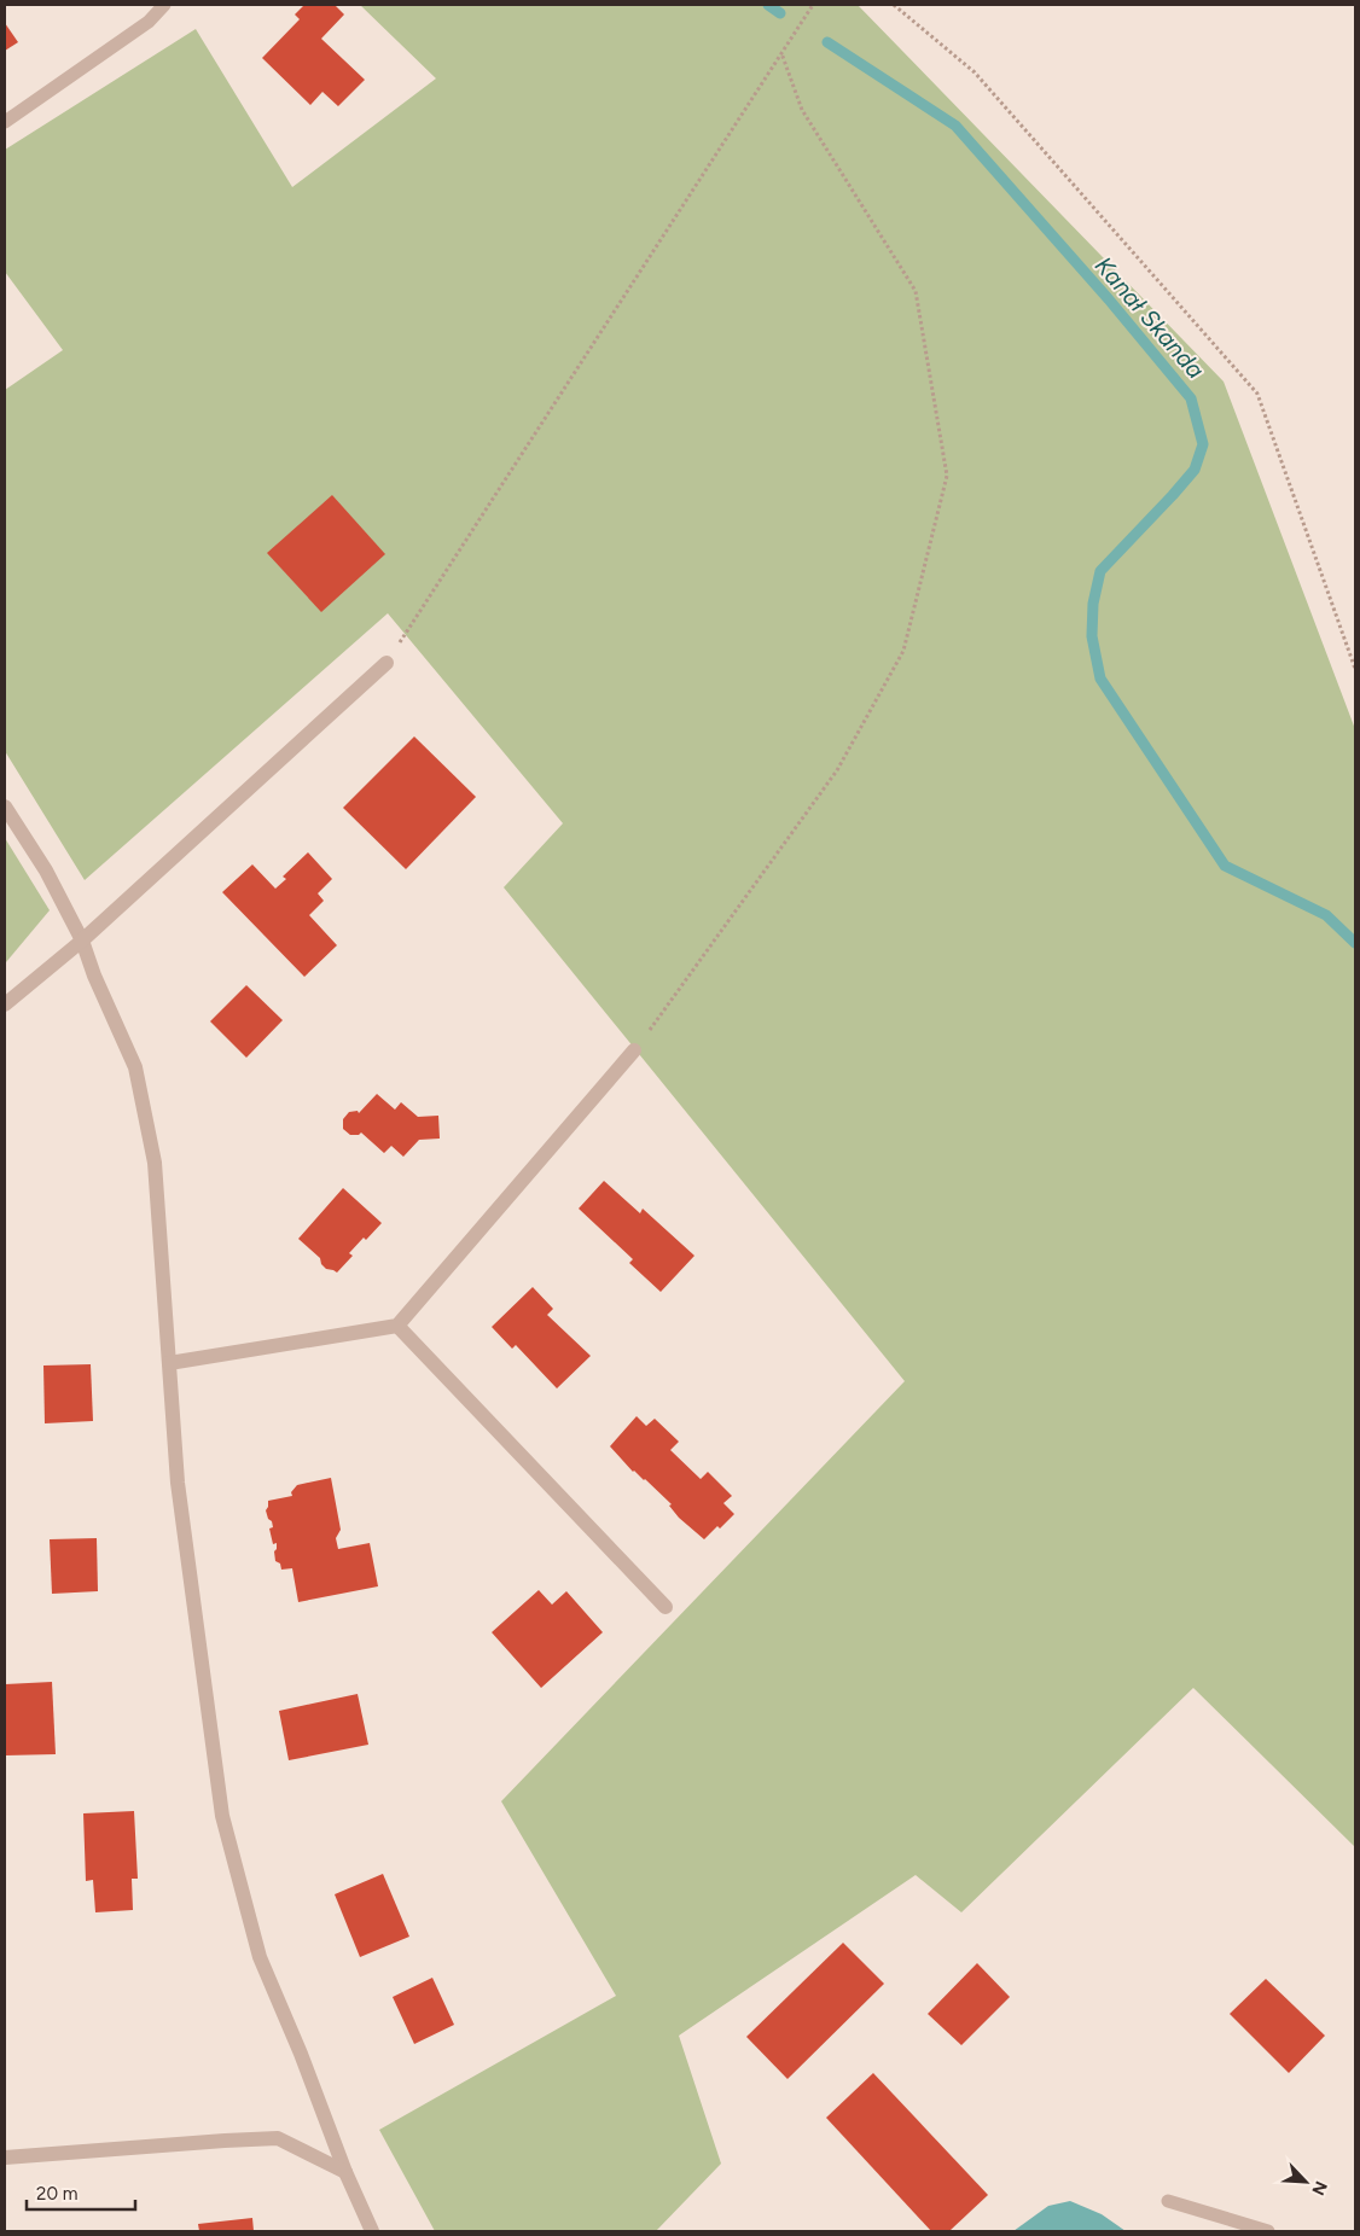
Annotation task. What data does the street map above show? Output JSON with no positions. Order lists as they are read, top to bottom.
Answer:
{
  "water": ["Kanał Skanda"],
  "scale_bar": "20 m",
  "north": "bottom right"
}
